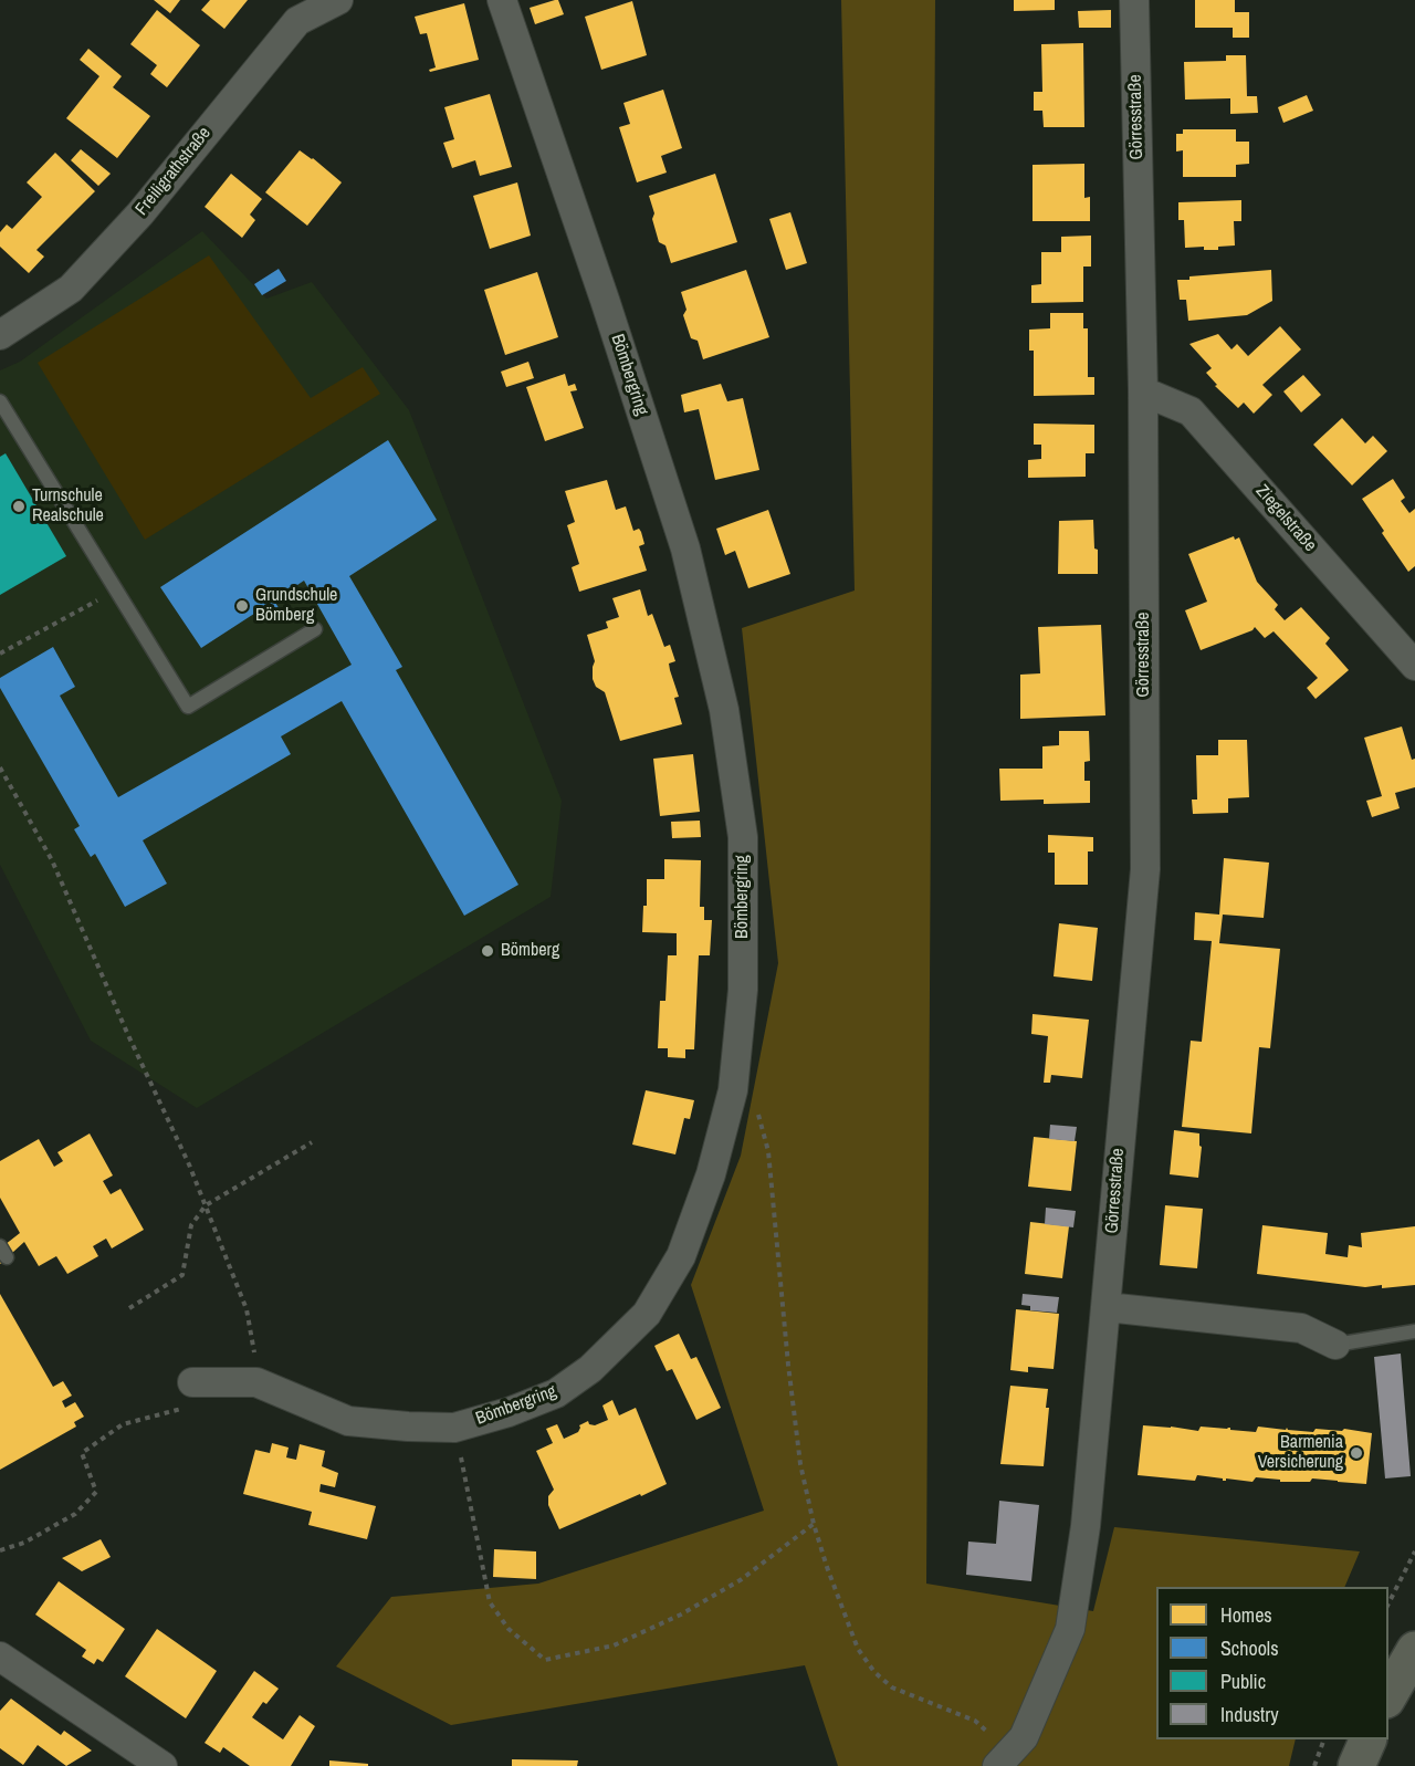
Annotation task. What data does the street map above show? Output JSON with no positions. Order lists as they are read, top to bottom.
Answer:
{
  "streets": {
    "street": [
      "Görresstraße",
      "Freiligrathstraße",
      "Bömbergring",
      "Ziegelstraße"
    ]
  },
  "crossings": [
    ["Görresstraße", "Ziegelstraße"]
  ],
  "places": [
    "Turnschule Realschule",
    "Grundschule Bömberg",
    "Bömberg",
    "Barmenia Versicherung"
  ],
  "legend": [
    "Homes",
    "Schools",
    "Public",
    "Industry"
  ]
}
